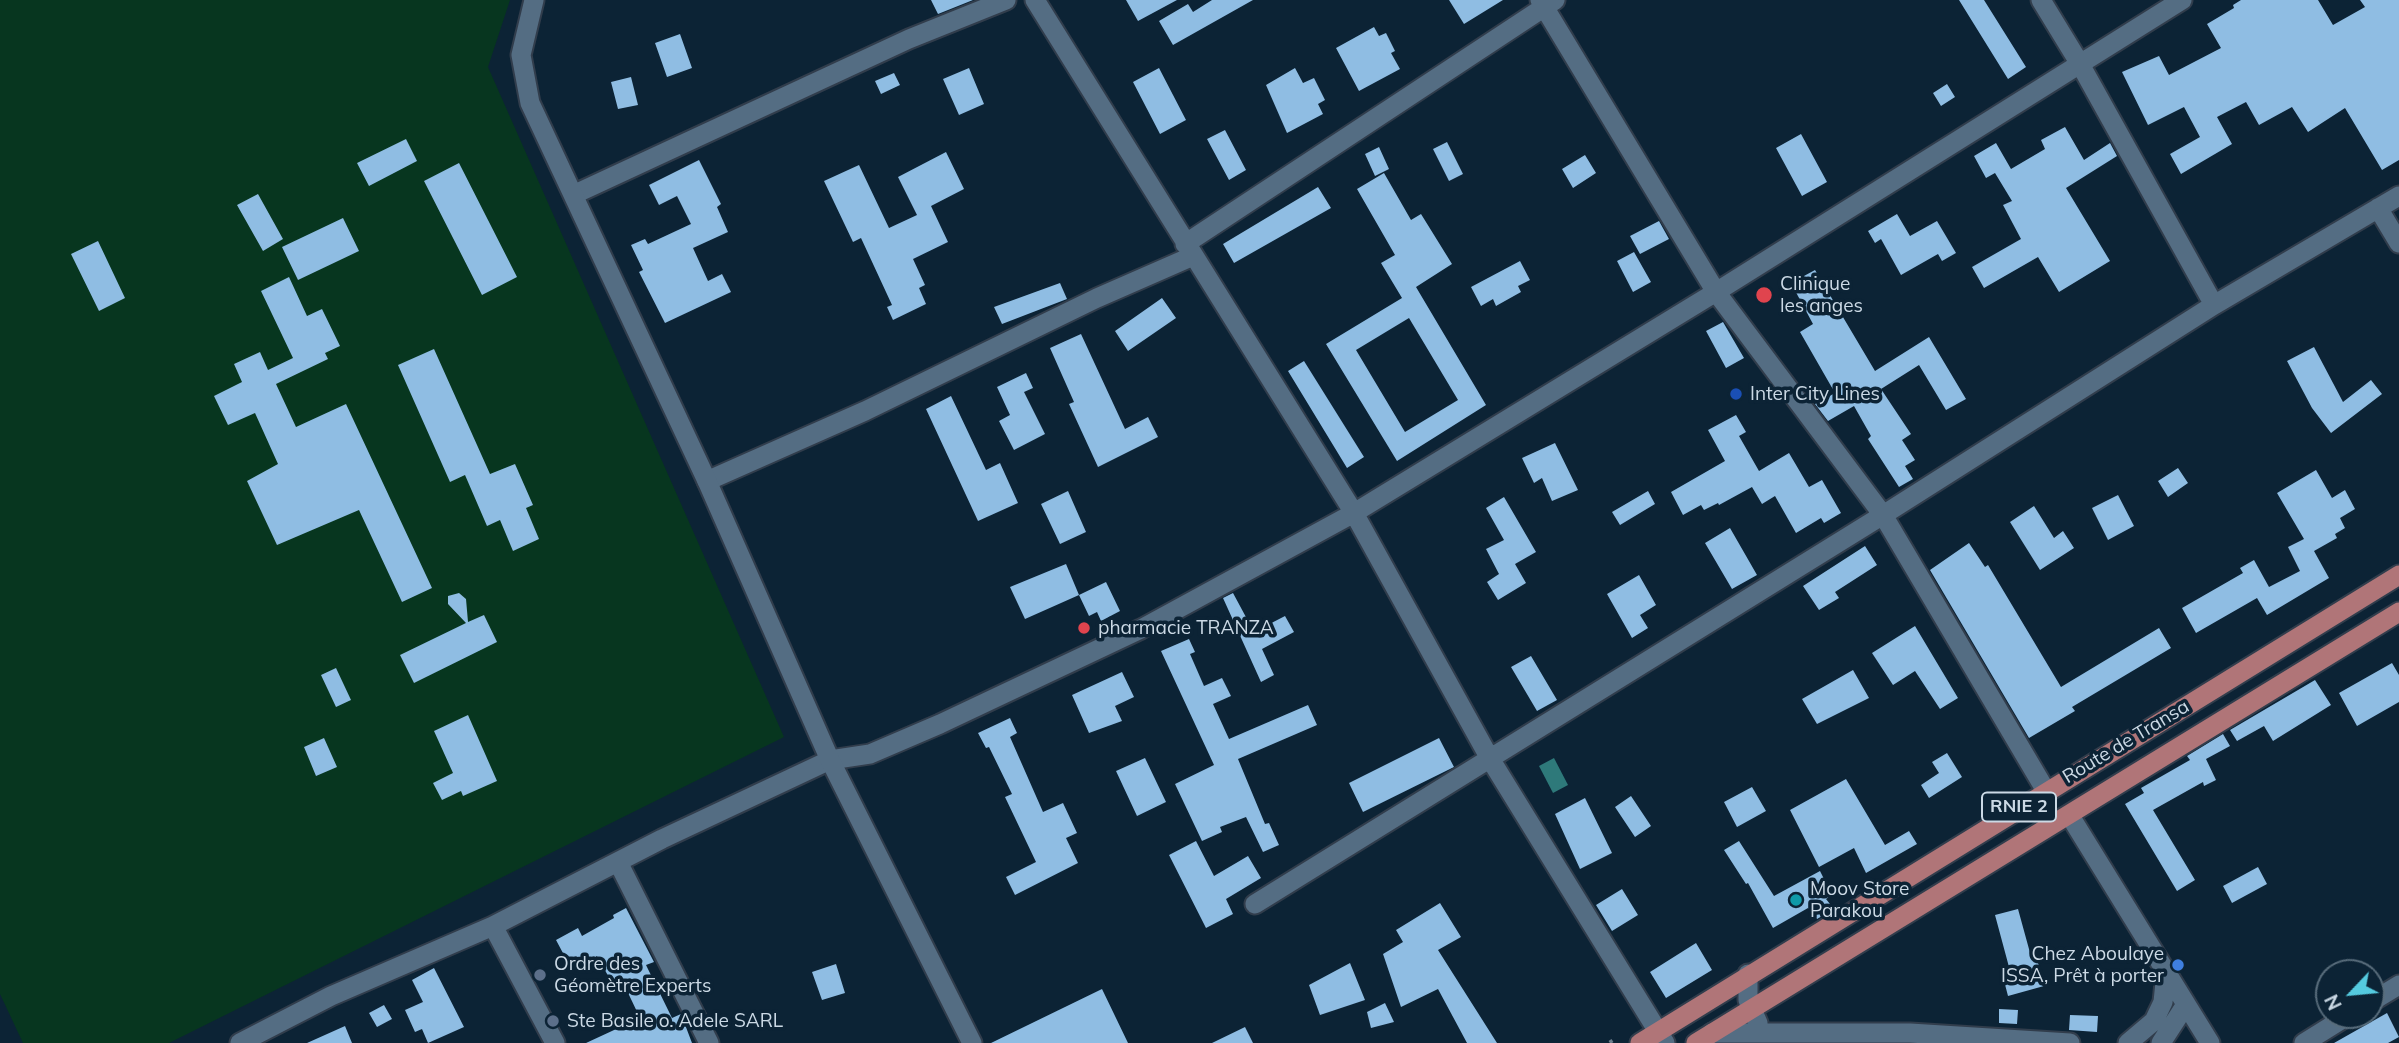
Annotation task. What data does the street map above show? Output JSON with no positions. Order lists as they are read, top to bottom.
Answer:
{
  "streets": {
    "main road": ["Route de Transa", "RNIE 2"]
  },
  "places": [
    "Clinique les anges",
    "Inter City Lines",
    "pharmacie TRANZA",
    "Moov Store Parakou",
    "Chez Aboulaye ISSA, Prêt à porter",
    "Ordre des Géomètre Experts",
    "Ste Basile o. Adele SARL"
  ],
  "north": "bottom left"
}
